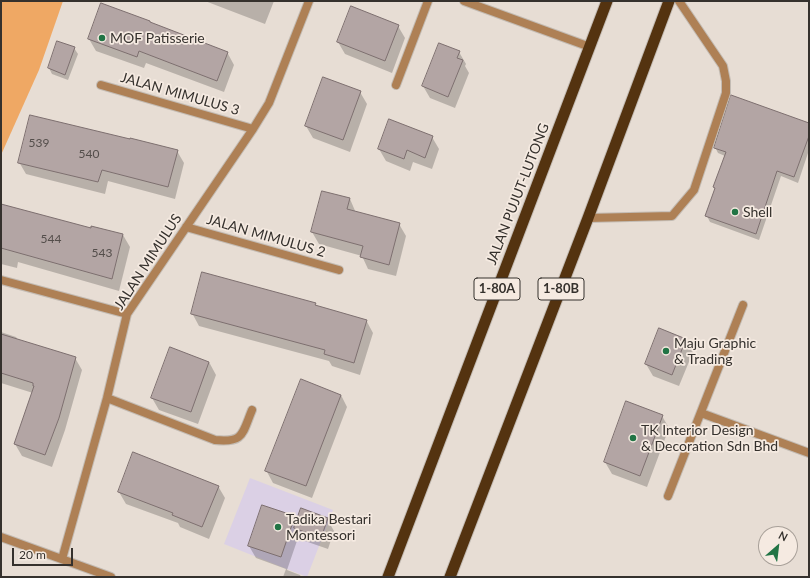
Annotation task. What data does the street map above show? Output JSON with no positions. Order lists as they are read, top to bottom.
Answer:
{
  "streets": {
    "highway": ["JALAN PUJUT-LUTONG", "1-80A", "1-80B"],
    "street": ["JALAN MIMULUS 3", "JALAN MIMULUS 2", "JALAN MIMULUS"]
  },
  "crossings": [
    ["JALAN MIMULUS 3", "JALAN MIMULUS"],
    ["JALAN MIMULUS 2", "JALAN MIMULUS"]
  ],
  "places": [
    "MOF Patisserie",
    "Shell",
    "Maju Graphic & Trading",
    "TK Interior Design & Decoration Sdn Bhd",
    "Tadika Bestari Montessori"
  ],
  "house_numbers": [
    "539",
    "540",
    "544",
    "543"
  ],
  "scale_bar": "20 m",
  "north": "top right"
}
